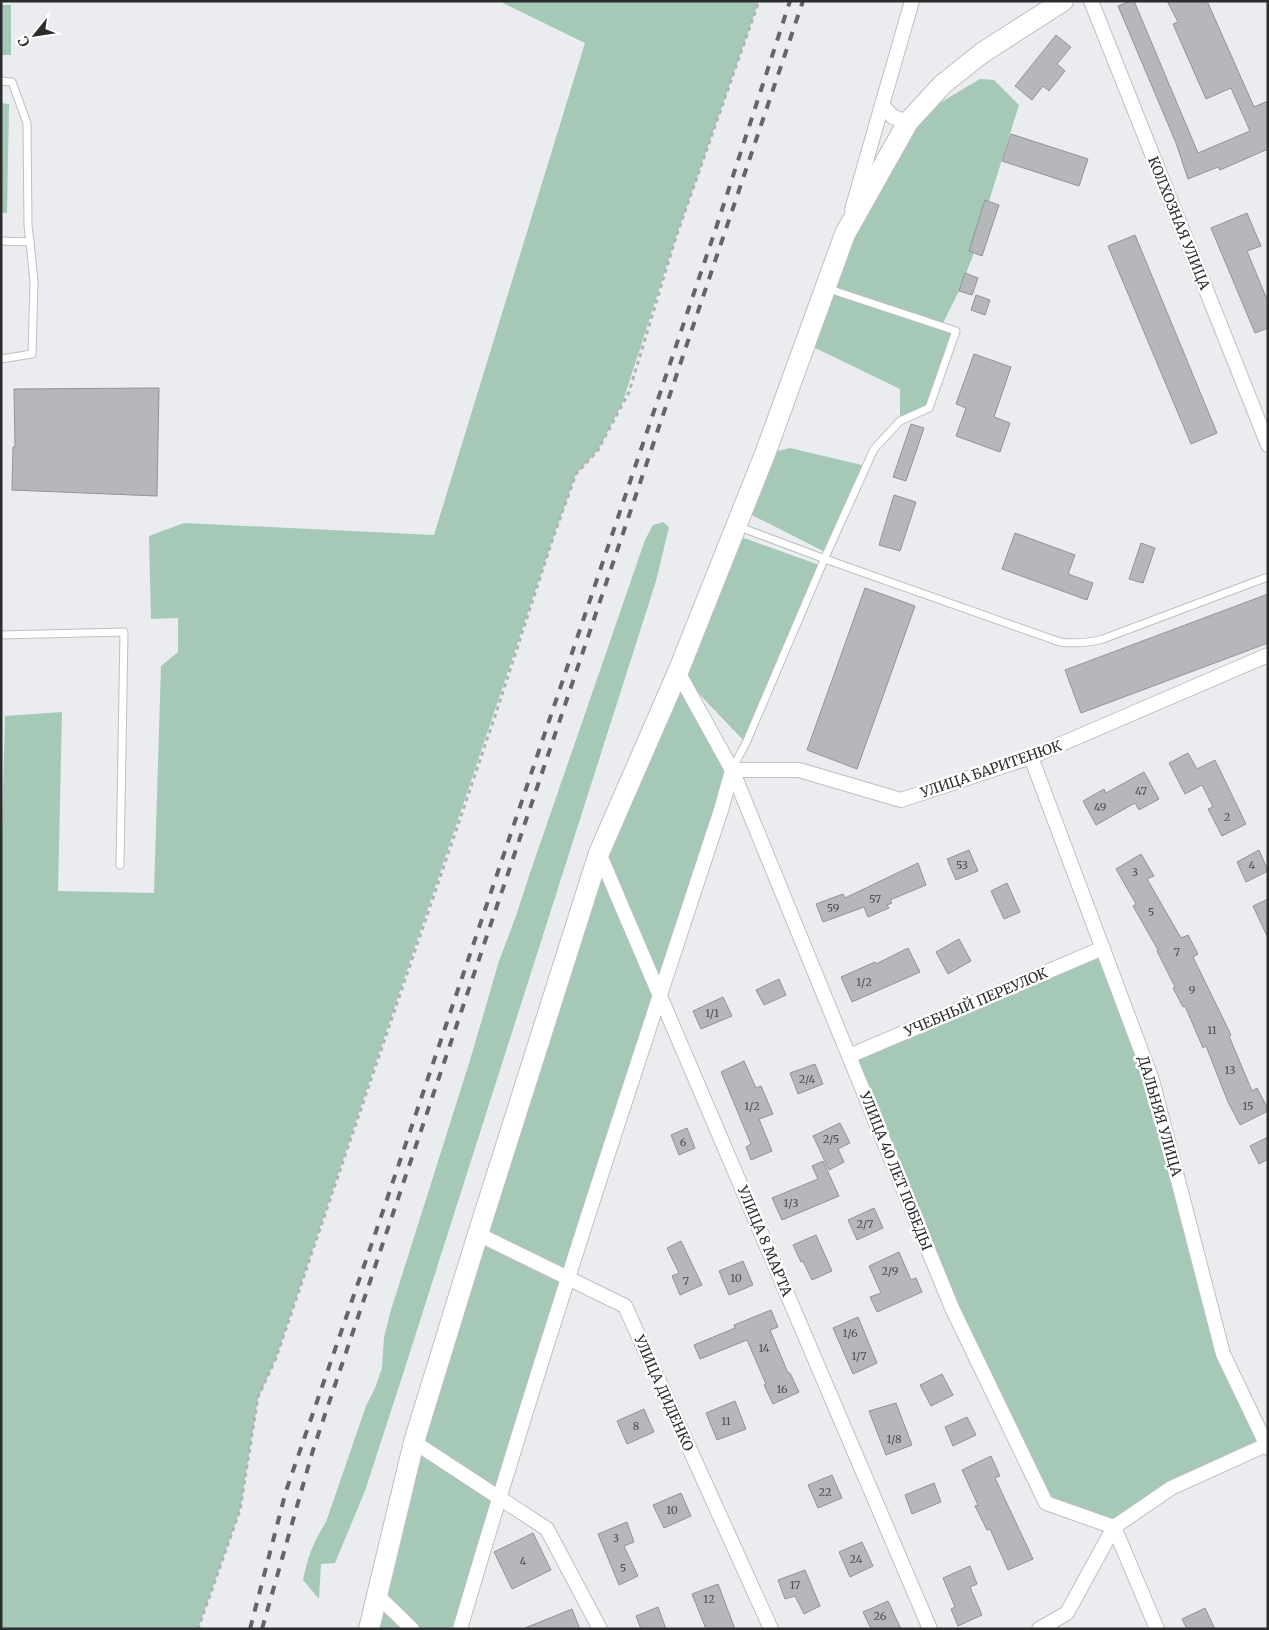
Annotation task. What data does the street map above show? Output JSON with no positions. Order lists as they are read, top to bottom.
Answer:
{
  "streets": {
    "street": [
      "КОЛХОЗНАЯ УЛИЦА",
      "УЛИЦА БАРИТЕНЮК",
      "УЧЕБНЫЙ ПЕРЕУЛОК",
      "ДАЛЬНЯЯ УЛИЦА",
      "УЛИЦА 40 ЛЕТ ПОБЕДЫ",
      "УЛИЦА 8 МАРТА",
      "УЛИЦА ДИДЕНКО"
    ]
  },
  "crossings": [
    ["УЛИЦА БАРИТЕНЮК", "ДАЛЬНЯЯ УЛИЦА"],
    ["УЛИЦА БАРИТЕНЮК", "УЛИЦА 40 ЛЕТ ПОБЕДЫ"],
    ["УЧЕБНЫЙ ПЕРЕУЛОК", "ДАЛЬНЯЯ УЛИЦА"],
    ["УЧЕБНЫЙ ПЕРЕУЛОК", "УЛИЦА 40 ЛЕТ ПОБЕДЫ"]
  ],
  "house_numbers": [
    "47",
    "49",
    "2",
    "53",
    "4",
    "3",
    "57",
    "59",
    "5",
    "7",
    "1/2",
    "9",
    "1/1",
    "11",
    "13",
    "2/4",
    "1/2",
    "15",
    "2/5",
    "6",
    "1/3",
    "2/7",
    "2/9",
    "10",
    "7",
    "1/6",
    "14",
    "1/7",
    "16",
    "11",
    "8",
    "1/8",
    "22",
    "10",
    "3",
    "24",
    "4",
    "5",
    "17",
    "12",
    "26"
  ],
  "north": "bottom left"
}
